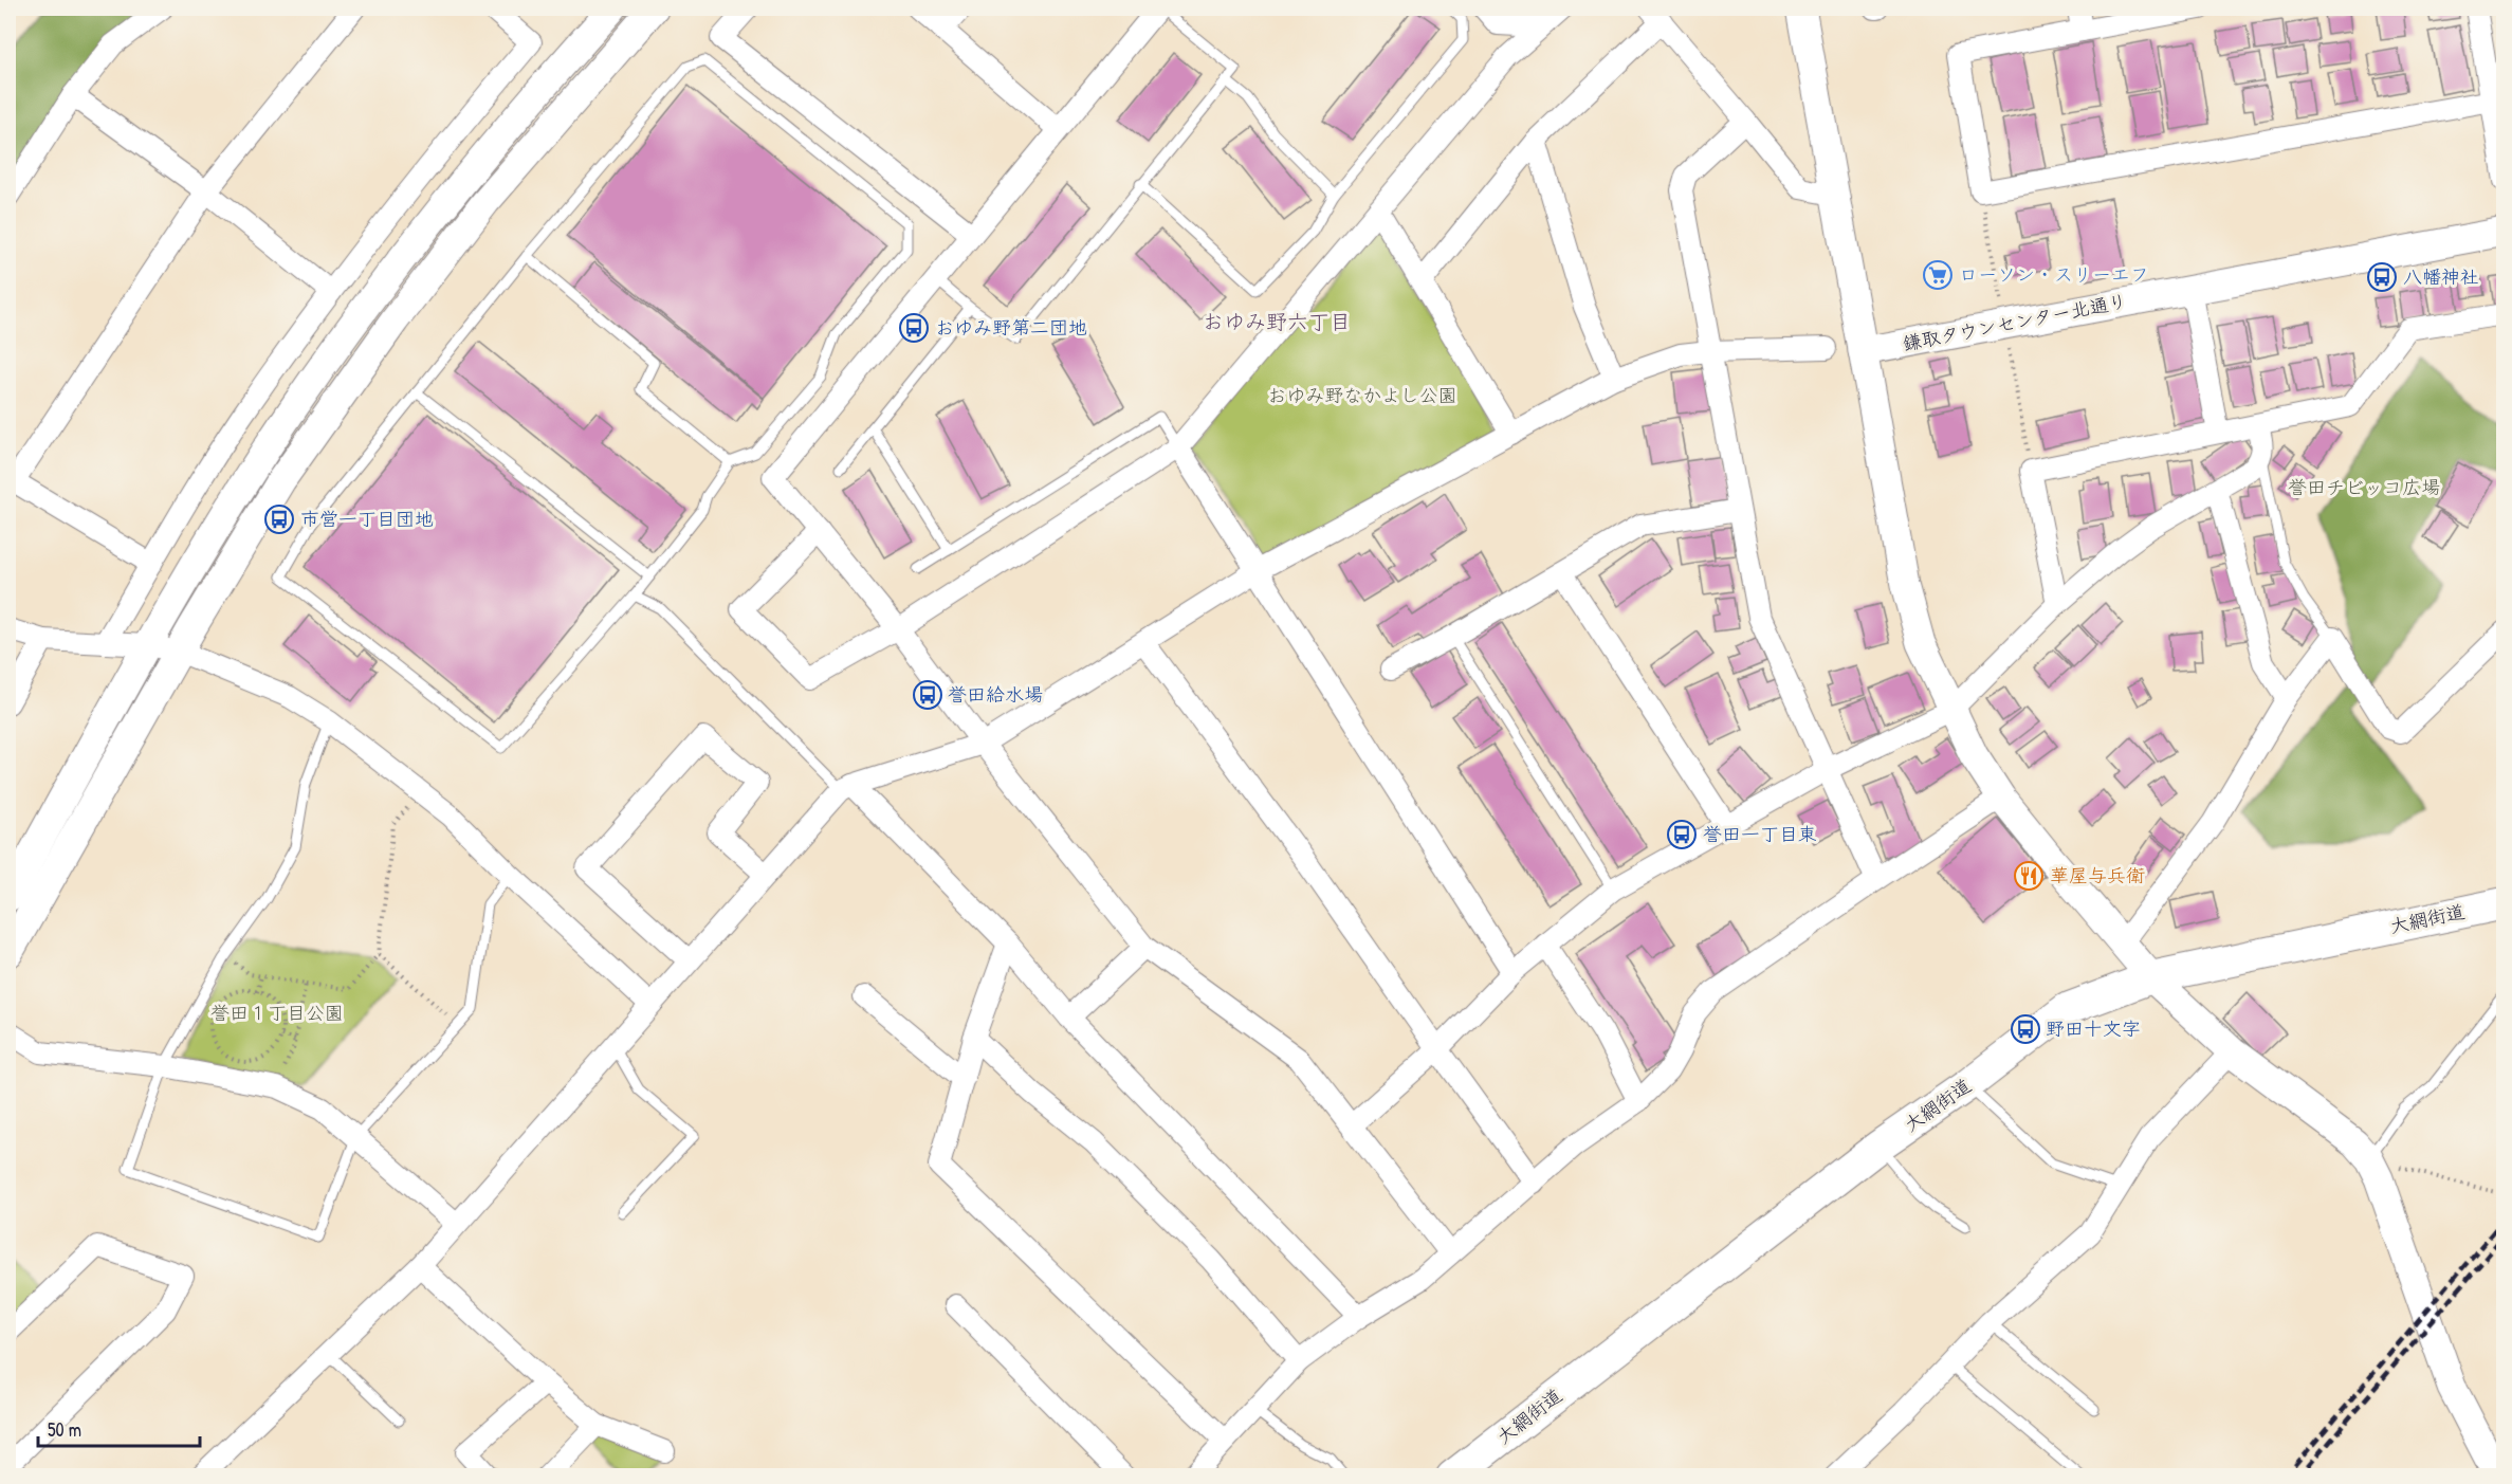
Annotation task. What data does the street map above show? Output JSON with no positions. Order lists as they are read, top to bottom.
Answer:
{
  "streets": {
    "main road": ["大網街道"],
    "street": ["鎌取タウンセンター北通り"]
  },
  "districts": ["おゆみ野六丁目"],
  "parks": ["おゆみ野なかよし公園", "誉田チビッコ広場", "誉田１丁目公園"],
  "places": {
    "supermarket": ["ローソン・スリーエフ"],
    "bus stop": [
      "八幡神社",
      "おゆみ野第二団地",
      "市営一丁目団地",
      "誉田給水場",
      "誉田一丁目東",
      "野田十文字"
    ],
    "restaurant": ["華屋与兵衛"]
  },
  "scale_bar": "50 m"
}
